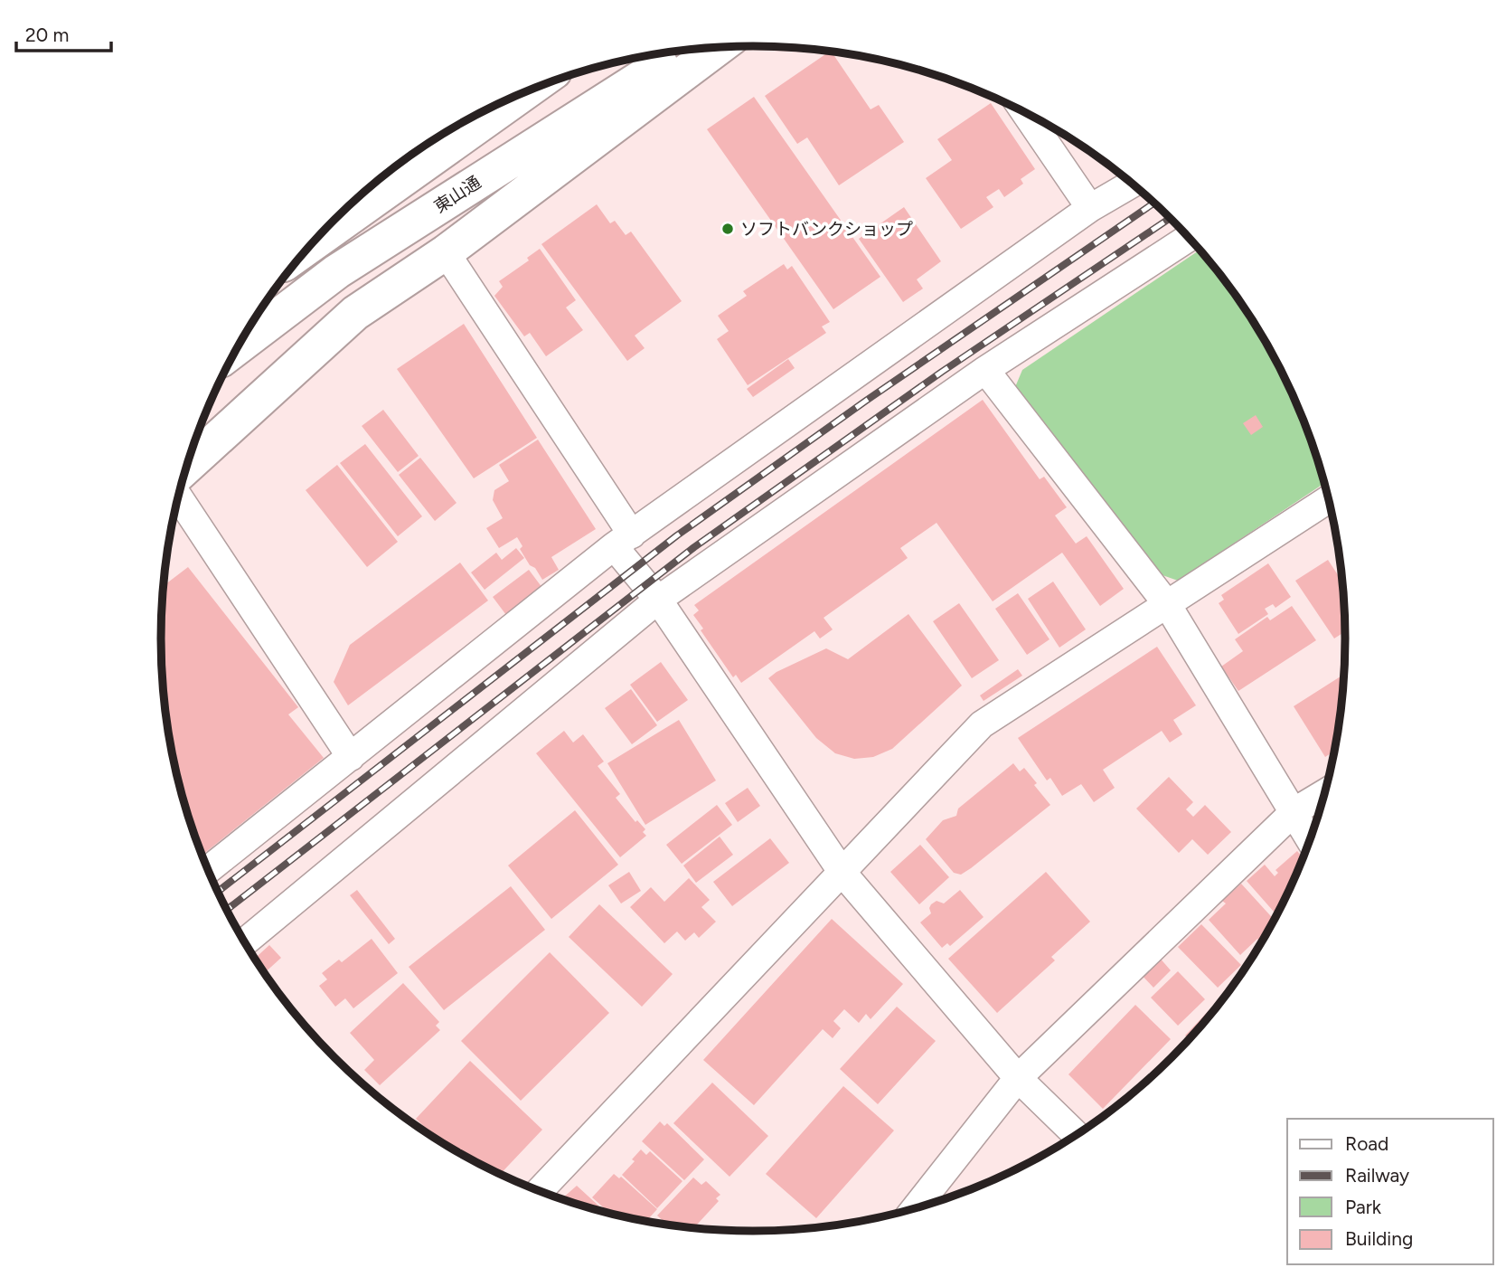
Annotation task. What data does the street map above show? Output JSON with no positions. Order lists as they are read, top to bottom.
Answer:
{
  "streets": {
    "main road": ["東山通"]
  },
  "places": ["ソフトバンクショップ"],
  "legend": [
    "Road",
    "Railway",
    "Park",
    "Building"
  ],
  "scale_bar": "20 m"
}
